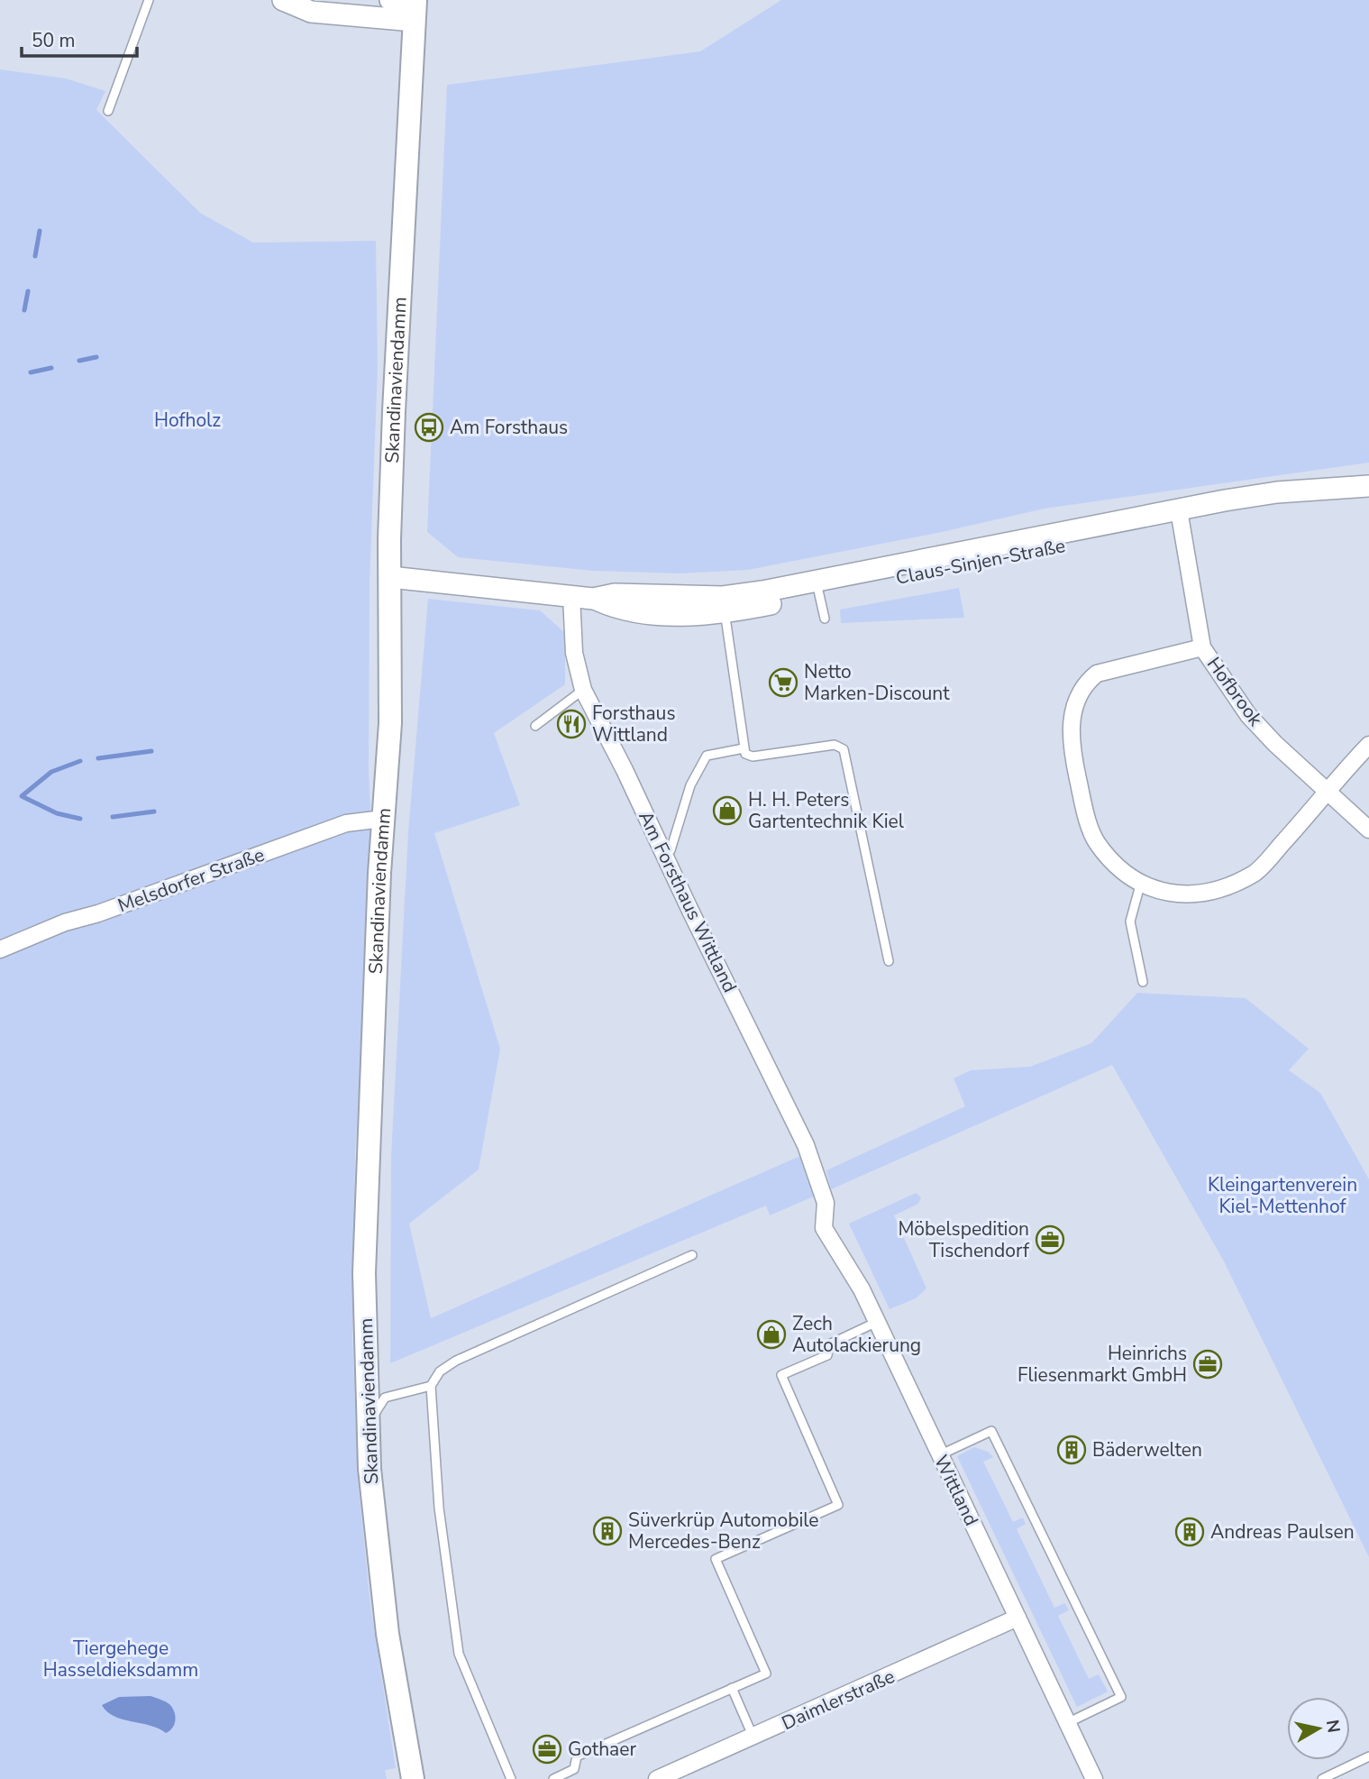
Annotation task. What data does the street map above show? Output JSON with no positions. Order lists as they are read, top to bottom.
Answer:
{
  "streets": {
    "main road": ["Skandinaviendamm"],
    "street": [
      "Claus-Sinjen-Straße",
      "Hofbrook",
      "Melsdorfer Straße",
      "Am Forsthaus Wittland",
      "Wittland",
      "Daimlerstraße"
    ]
  },
  "crossings": [
    ["Skandinaviendamm", "Claus-Sinjen-Straße"],
    ["Skandinaviendamm", "Melsdorfer Straße"],
    ["Claus-Sinjen-Straße", "Hofbrook"],
    ["Claus-Sinjen-Straße", "Am Forsthaus Wittland"],
    ["Am Forsthaus Wittland", "Wittland"],
    ["Wittland", "Daimlerstraße"]
  ],
  "parks": ["Hofholz", "Kleingartenverein Kiel-Mettenhof", "Tiergehege Hasseldieksdamm"],
  "places": {
    "bus stop": ["Am Forsthaus"],
    "supermarket": ["Netto Marken-Discount"],
    "restaurant": ["Forsthaus Wittland"],
    "shop": ["H. H. Peters Gartentechnik Kiel", "Zech Autolackierung"],
    "office": ["Möbelspedition Tischendorf", "Heinrichs Fliesenmarkt GmbH", "Gothaer"],
    "building": ["Bäderwelten", "Süverkrüp Automobile Mercedes-Benz", "Andreas Paulsen"]
  },
  "scale_bar": "50 m",
  "north": "right"
}
